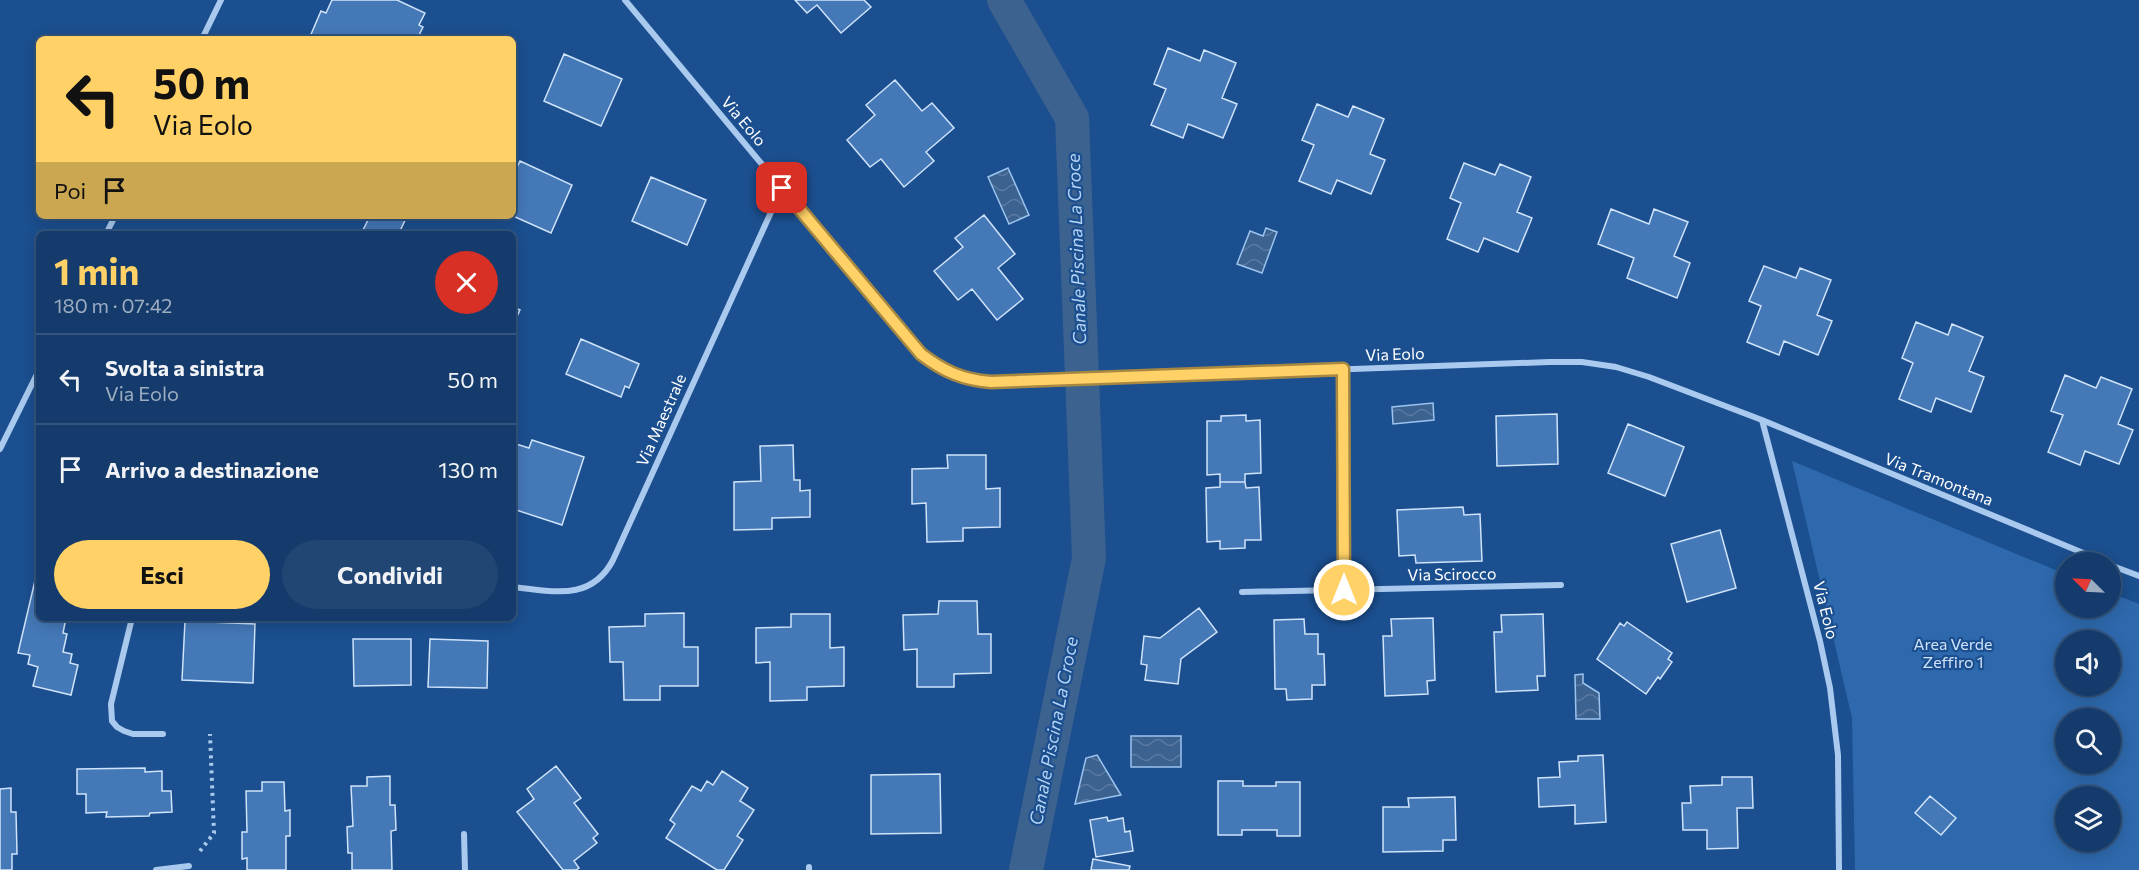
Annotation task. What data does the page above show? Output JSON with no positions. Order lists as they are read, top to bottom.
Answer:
{
  "streets": {
    "street": [
      "Via Eolo",
      "Via Maestrale",
      "Via Tramontana",
      "Via Scirocco"
    ]
  },
  "crossings": [
    ["Via Eolo", "Via Maestrale"],
    ["Via Eolo", "Via Tramontana"]
  ],
  "water": ["Canale Piscina La Croce"],
  "parks": ["Area Verde Zeffiro 1"],
  "north": "top left",
  "page": {
    "turn": ["50 m", "Via Eolo"],
    "then": "Poi",
    "heading": ["1 min", "180 m · 07:42"],
    "list": [
      {
        "name": "Svolta a sinistra",
        "note": "Via Eolo",
        "value": "50 m"
      },
      {
        "name": "Arrivo a destinazione",
        "value": "130 m"
      }
    ],
    "buttons": ["Esci", "Condividi"]
  }
}
